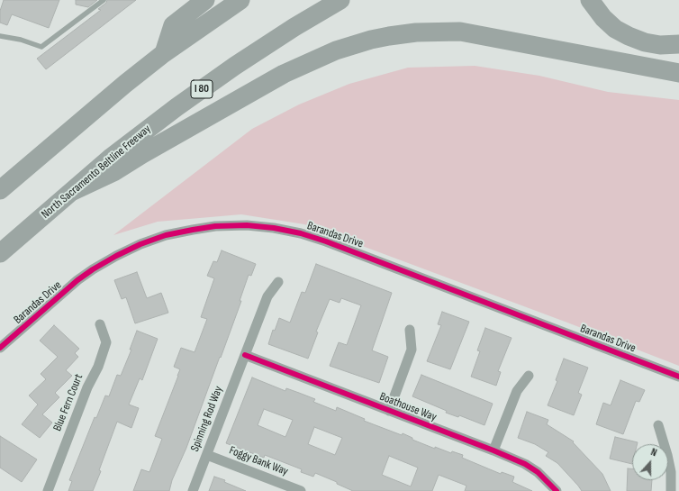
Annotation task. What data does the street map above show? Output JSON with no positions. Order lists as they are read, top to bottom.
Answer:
{
  "streets": {
    "highway": ["I 80", "North Sacramento Beltline Freeway"],
    "street": [
      "Barandas Drive",
      "Blue Fern Court",
      "Boathouse Way",
      "Spinning Rod Way",
      "Foggy Bank Way"
    ]
  },
  "crossings": [
    ["Boathouse Way", "Spinning Rod Way"],
    ["Spinning Rod Way", "Foggy Bank Way"]
  ],
  "north": "top"
}
